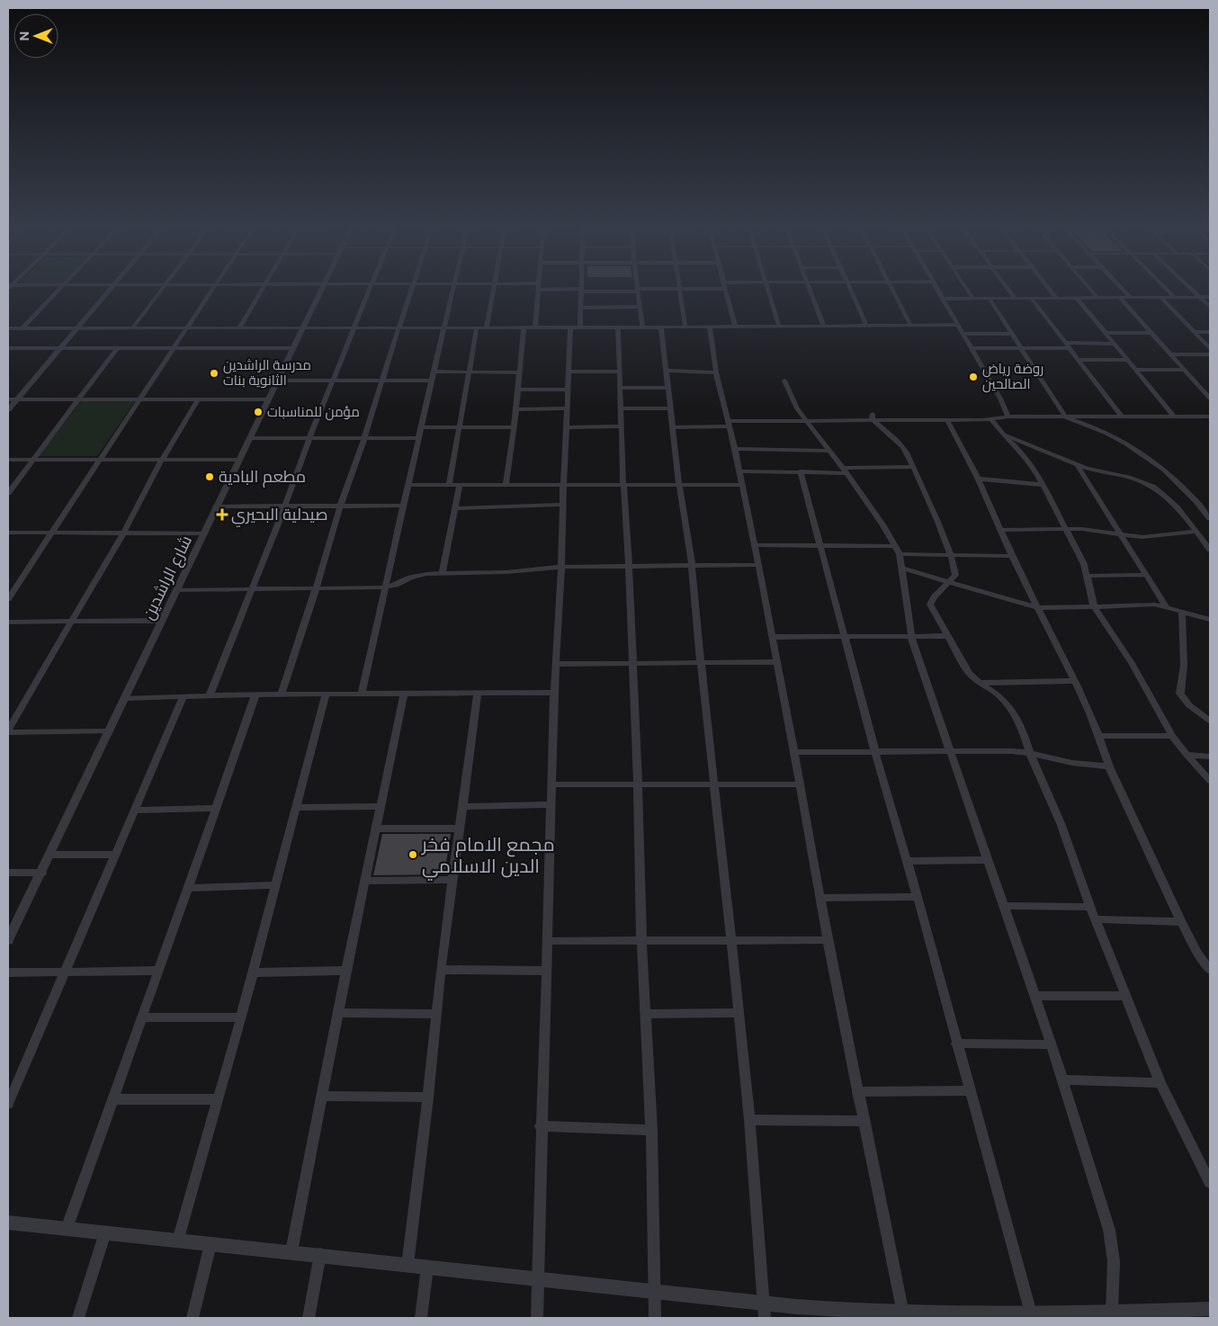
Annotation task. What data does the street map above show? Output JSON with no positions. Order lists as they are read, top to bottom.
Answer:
{
  "streets": {
    "street": ["شارع الراشدين"]
  },
  "places": {
    "other": [
      "مدرسة الراشدين الثانوية بنات",
      "روضة رياض الصالحين",
      "مؤمن للمناسبات",
      "مطعم البادية",
      "مجمع الامام فخر الدين الاسلامي"
    ],
    "health": ["صيدلية البحيري"]
  },
  "north": "left"
}
